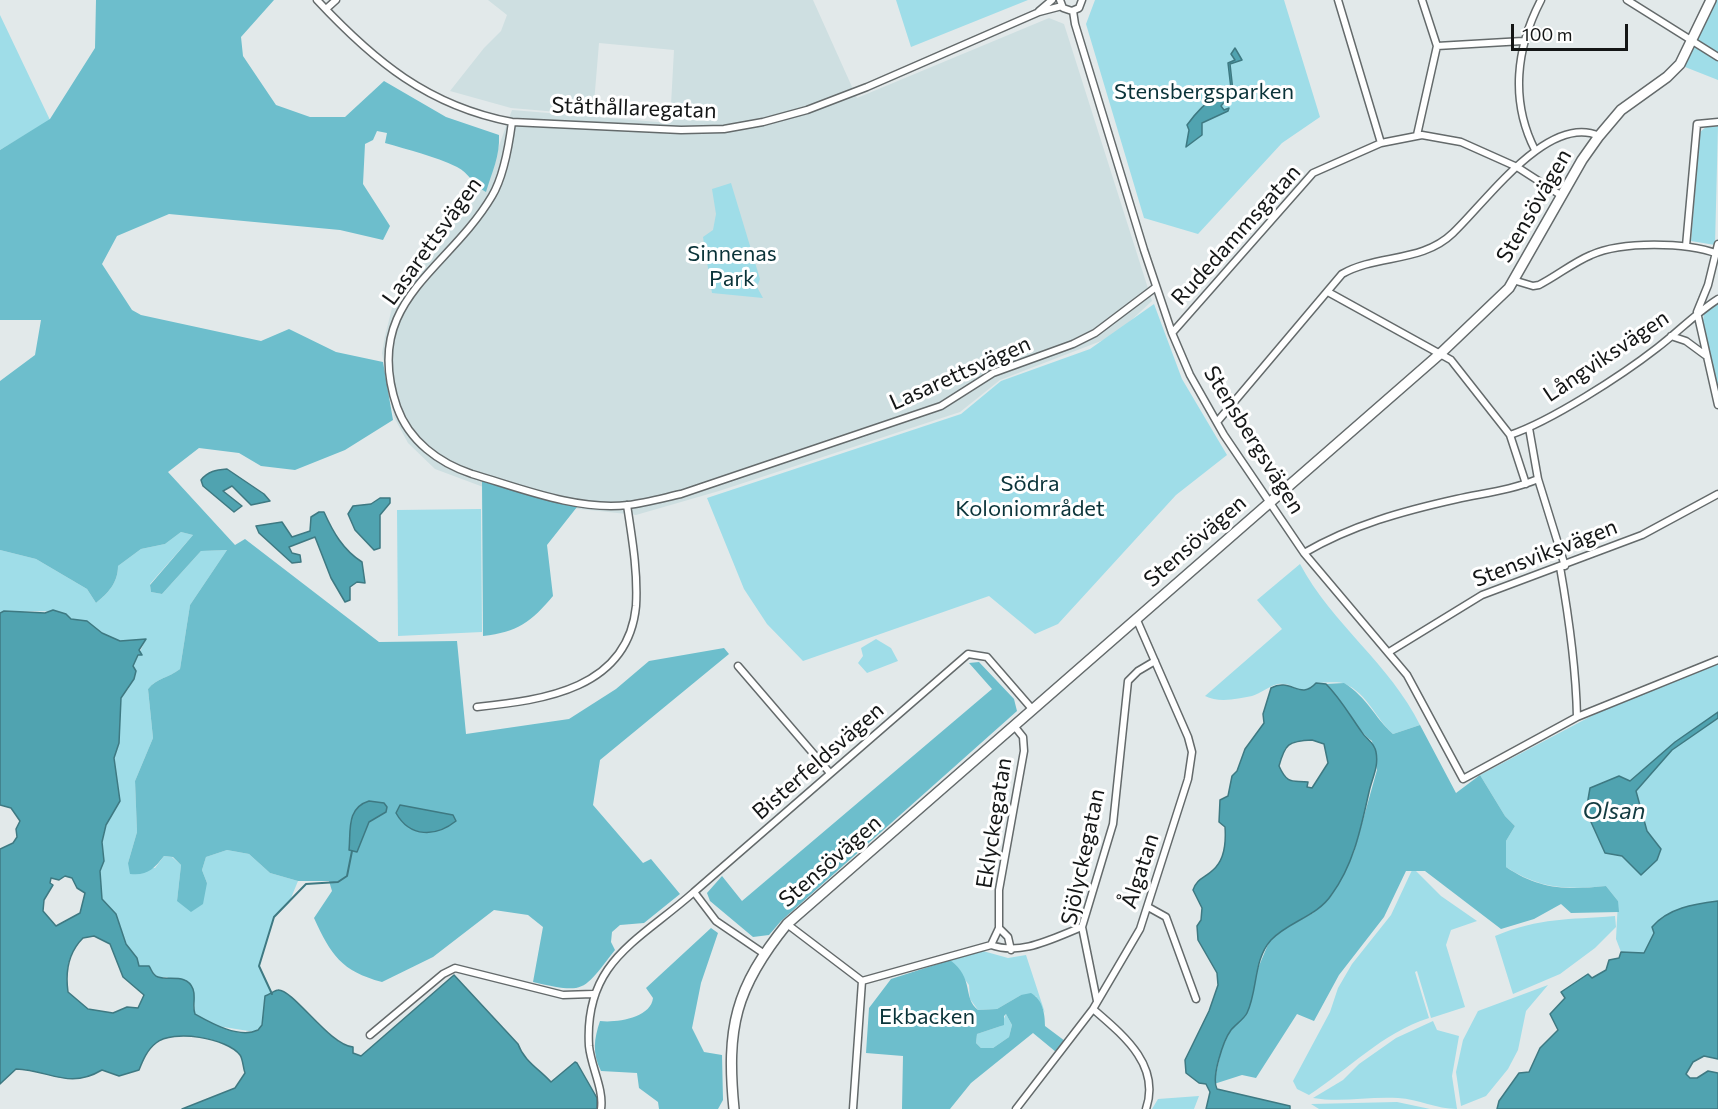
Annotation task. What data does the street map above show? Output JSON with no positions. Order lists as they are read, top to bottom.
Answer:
{
  "streets": {
    "street": [
      "Ståthållaregatan",
      "Stensövägen",
      "Rudedammsgatan",
      "Lasarettsvägen",
      "Långviksvägen",
      "Stensbergsvägen",
      "Stensviksvägen",
      "Bisterfeldsvägen",
      "Eklyckegatan",
      "Sjölyckegatan",
      "Ålgatan"
    ]
  },
  "crossings": [
    ["Ståthållaregatan", "Lasarettsvägen"],
    ["Ståthållaregatan", "Stensbergsvägen"],
    ["Stensövägen", "Rudedammsgatan"],
    ["Stensövägen", "Stensbergsvägen"],
    ["Stensövägen", "Bisterfeldsvägen"],
    ["Stensövägen", "Eklyckegatan"],
    ["Stensövägen", "Ålgatan"],
    ["Rudedammsgatan", "Stensbergsvägen"],
    ["Lasarettsvägen", "Stensbergsvägen"],
    ["Stensbergsvägen", "Stensviksvägen"],
    ["Sjölyckegatan", "Ålgatan"]
  ],
  "water": ["Olsan"],
  "parks": [
    "Stensbergsparken",
    "Sinnenas Park",
    "Södra Koloniområdet",
    "Ekbacken"
  ],
  "scale_bar": "100 m"
}
